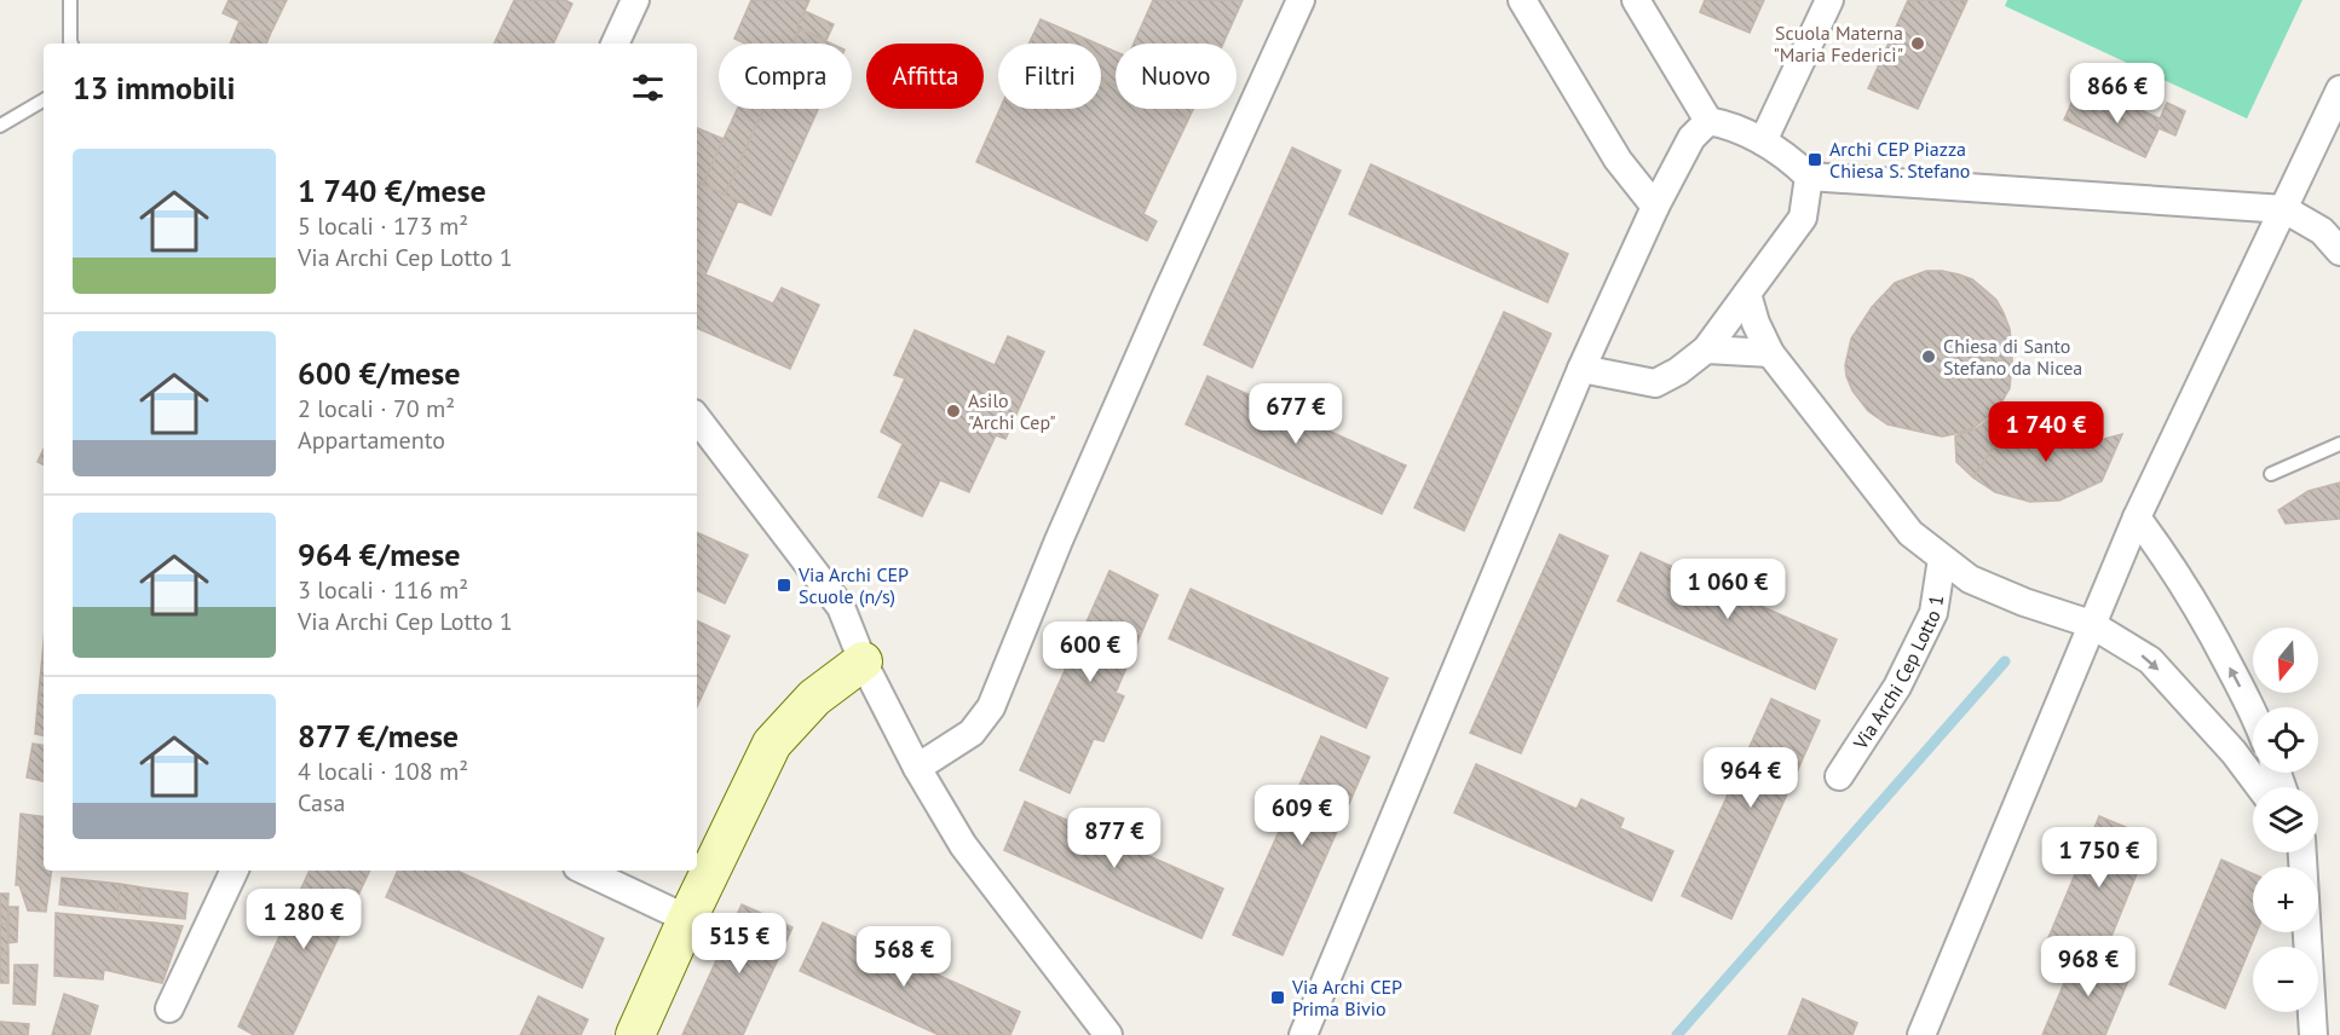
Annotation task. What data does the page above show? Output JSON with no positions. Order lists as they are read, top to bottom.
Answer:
{
  "streets": {
    "street": ["Via Archi Cep Lotto 1"]
  },
  "places": {
    "other": ["Scuola Materna \"Maria Federici\"", "Chiesa di Santo Stefano da Nicea", "Asilo \"Archi Cep\""],
    "transit": ["Archi CEP Piazza Chiesa S. Stefano", "Via Archi CEP Scuole (n/s)", "Via Archi CEP Prima Bivio"]
  },
  "north": "bottom",
  "page": {
    "chip": [
      "Compra",
      "Affitta",
      "Filtri",
      "Nuovo"
    ],
    "heading": "13 immobili",
    "price": [
      "866 €",
      "677 €",
      "1 740 €",
      "1 060 €",
      "600 €",
      "964 €",
      "609 €",
      "877 €",
      "1 750 €",
      "1 280 €",
      "515 €",
      "568 €",
      "968 €"
    ],
    "list": [
      {
        "name": "1 740 €/mese",
        "note": "5 locali · 173 m² · Via Archi Cep Lotto 1"
      },
      {
        "name": "600 €/mese",
        "note": "2 locali · 70 m² · Appartamento"
      },
      {
        "name": "964 €/mese",
        "note": "3 locali · 116 m² · Via Archi Cep Lotto 1"
      },
      {
        "name": "877 €/mese",
        "note": "4 locali · 108 m² · Casa"
      }
    ],
    "map_buttons": ["+", "−"]
  }
}
